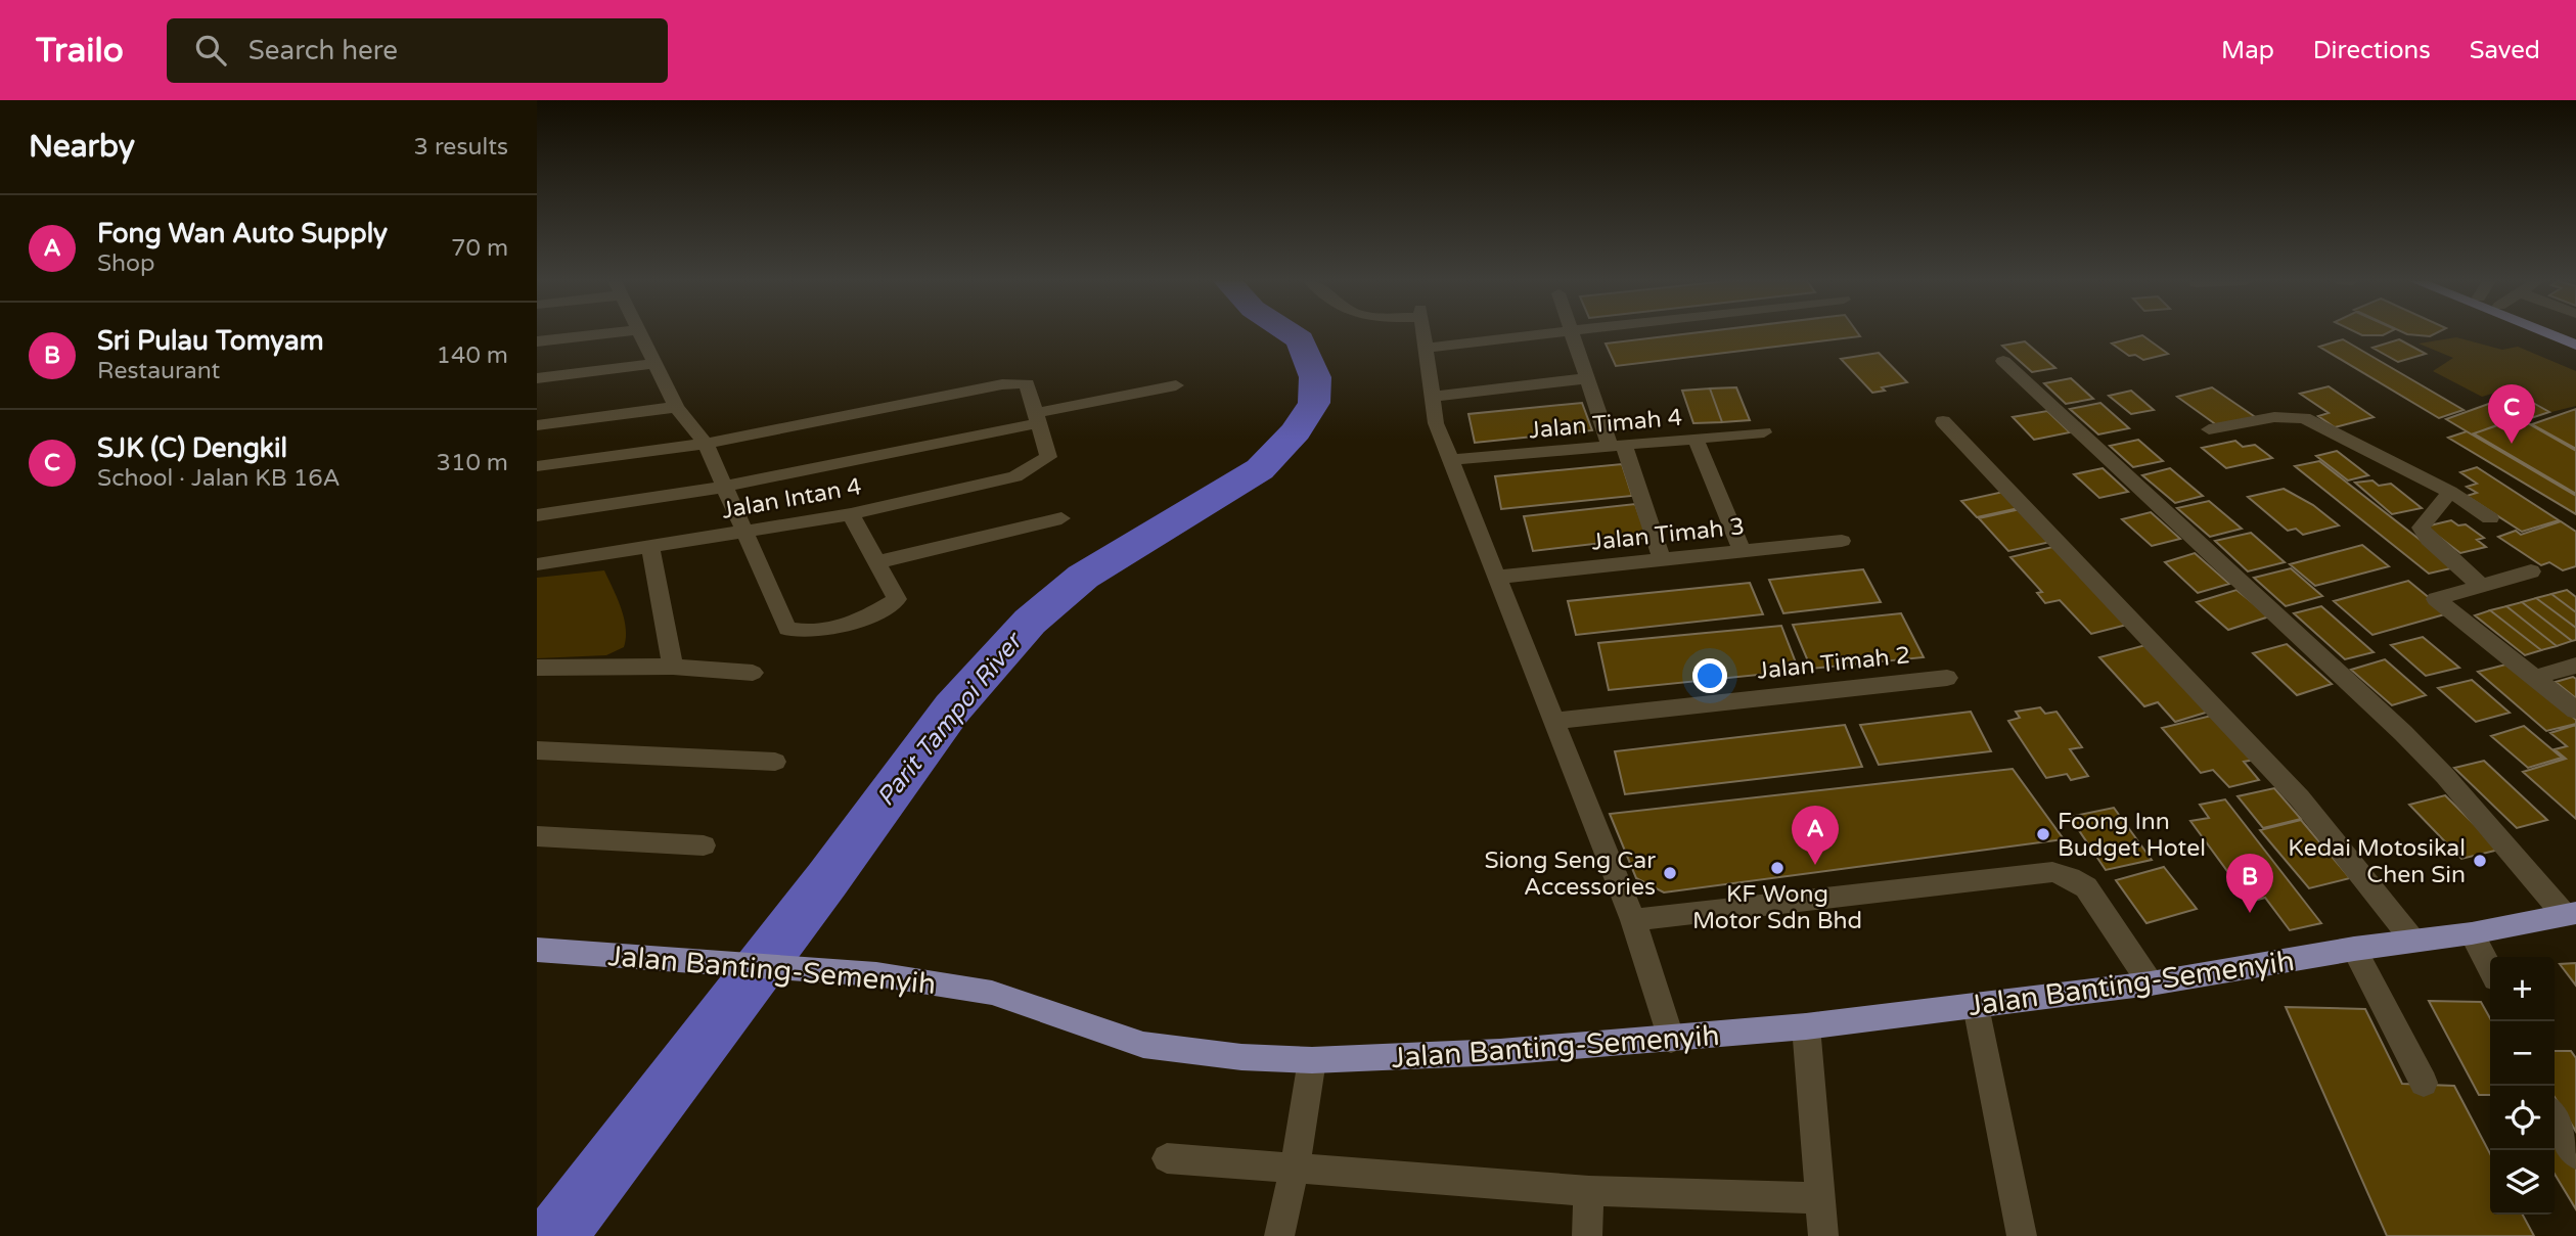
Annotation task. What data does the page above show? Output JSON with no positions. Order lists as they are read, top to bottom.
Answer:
{
  "streets": {
    "main road": ["Jalan Banting-Semenyih"],
    "street": [
      "Jalan Timah 4",
      "Jalan Intan 4",
      "Jalan Timah 3",
      "Jalan Timah 2"
    ]
  },
  "water": ["Parit Tampoi River"],
  "places": [
    "Foong Inn Budget Hotel",
    "Kedai Motosikal Chen Sin",
    "KF Wong Motor Sdn Bhd",
    "Siong Seng Car Accessories"
  ],
  "page": {
    "header": "Trailo",
    "search": "Search here",
    "nav": ["Map", "Directions", "Saved"],
    "heading": ["Nearby", "3 results"],
    "list": [
      {
        "mark": "A",
        "name": "Fong Wan Auto Supply",
        "note": "Shop",
        "value": "70 m"
      },
      {
        "mark": "B",
        "name": "Sri Pulau Tomyam",
        "note": "Restaurant",
        "value": "140 m"
      },
      {
        "mark": "C",
        "name": "SJK (C) Dengkil",
        "note": "School · Jalan KB 16A",
        "value": "310 m"
      }
    ],
    "pins": ["C", "A", "B"],
    "map_buttons": ["+", "−"]
  }
}
